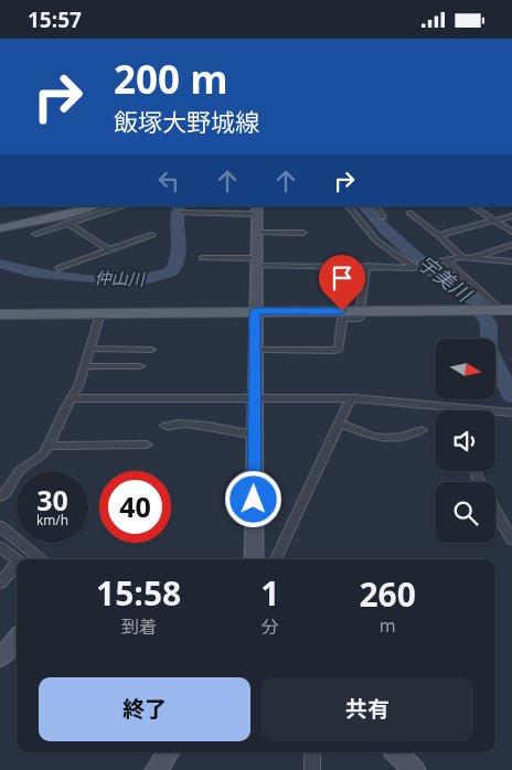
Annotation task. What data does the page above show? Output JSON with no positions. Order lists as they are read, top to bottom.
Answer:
{
  "water": ["仲山川", "宇美川"],
  "north": "right",
  "page": {
    "status": "15:57",
    "turn": ["200 m", "飯塚大野城線"],
    "speed": "30 km/h",
    "limit": "40",
    "eta": [
      "15:58",
      "到着",
      "1",
      "分",
      "260",
      "m"
    ],
    "buttons": ["終了", "共有"]
  }
}
